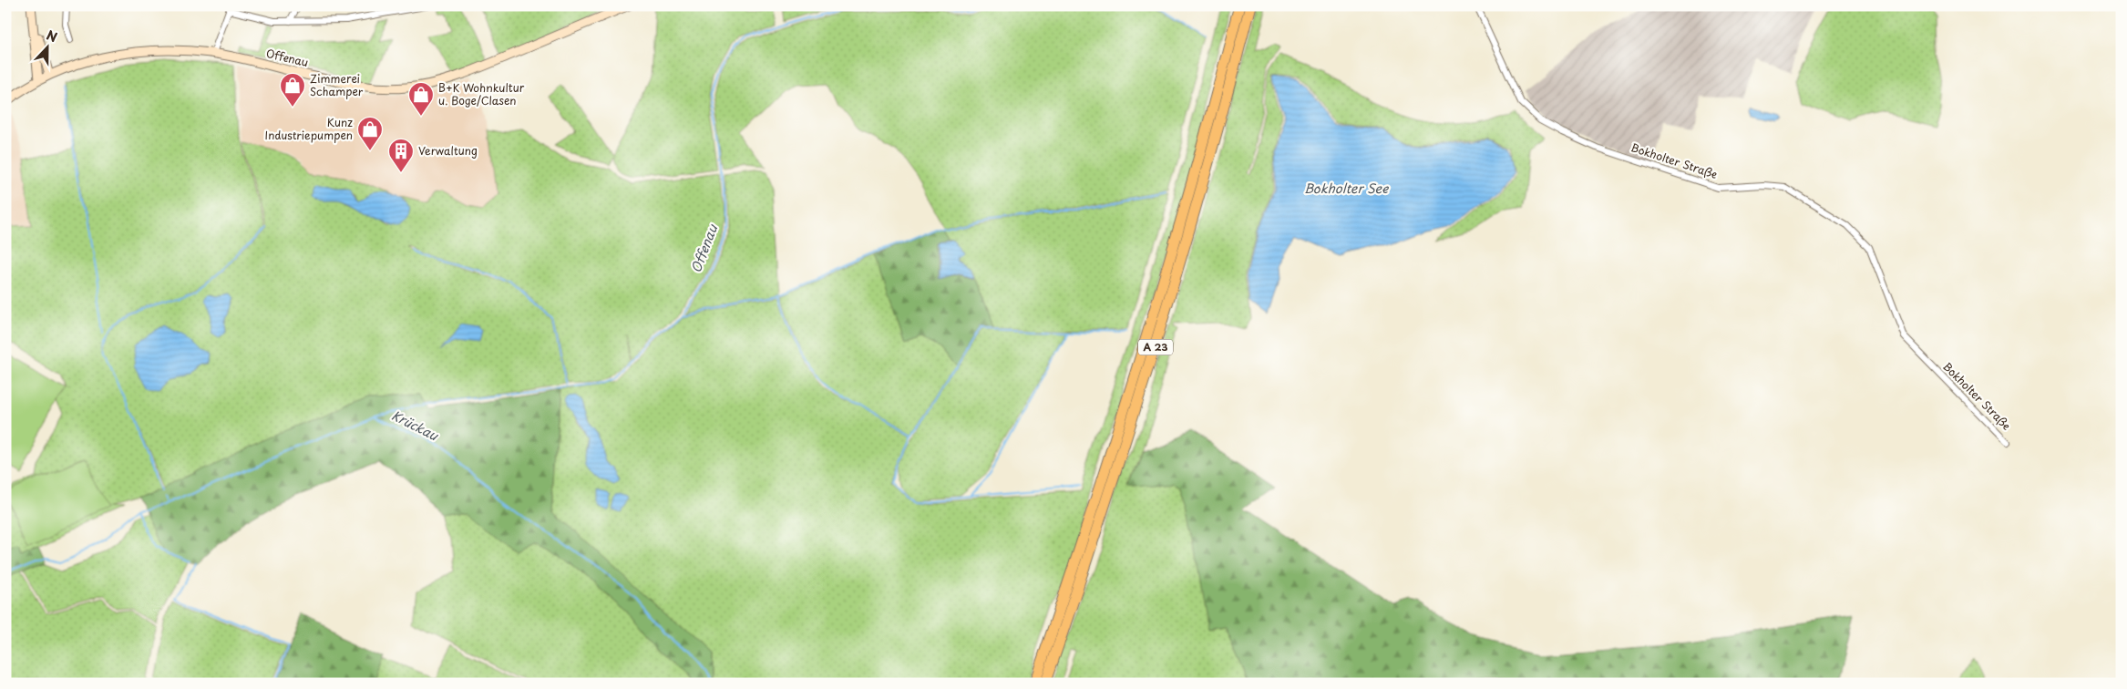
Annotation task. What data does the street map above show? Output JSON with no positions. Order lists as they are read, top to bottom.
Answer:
{
  "streets": {
    "highway": ["A 23"],
    "main road": ["Offenau"],
    "street": ["Bokholter Straße"]
  },
  "water": ["Bokholter See", "Offenau", "Krückau"],
  "places": {
    "shop": ["Zimmerei Schamper", "B+K Wohnkultur u. Boge/Clasen", "Kunz Industriepumpen"],
    "building": ["Verwaltung"]
  },
  "north": "top"
}
